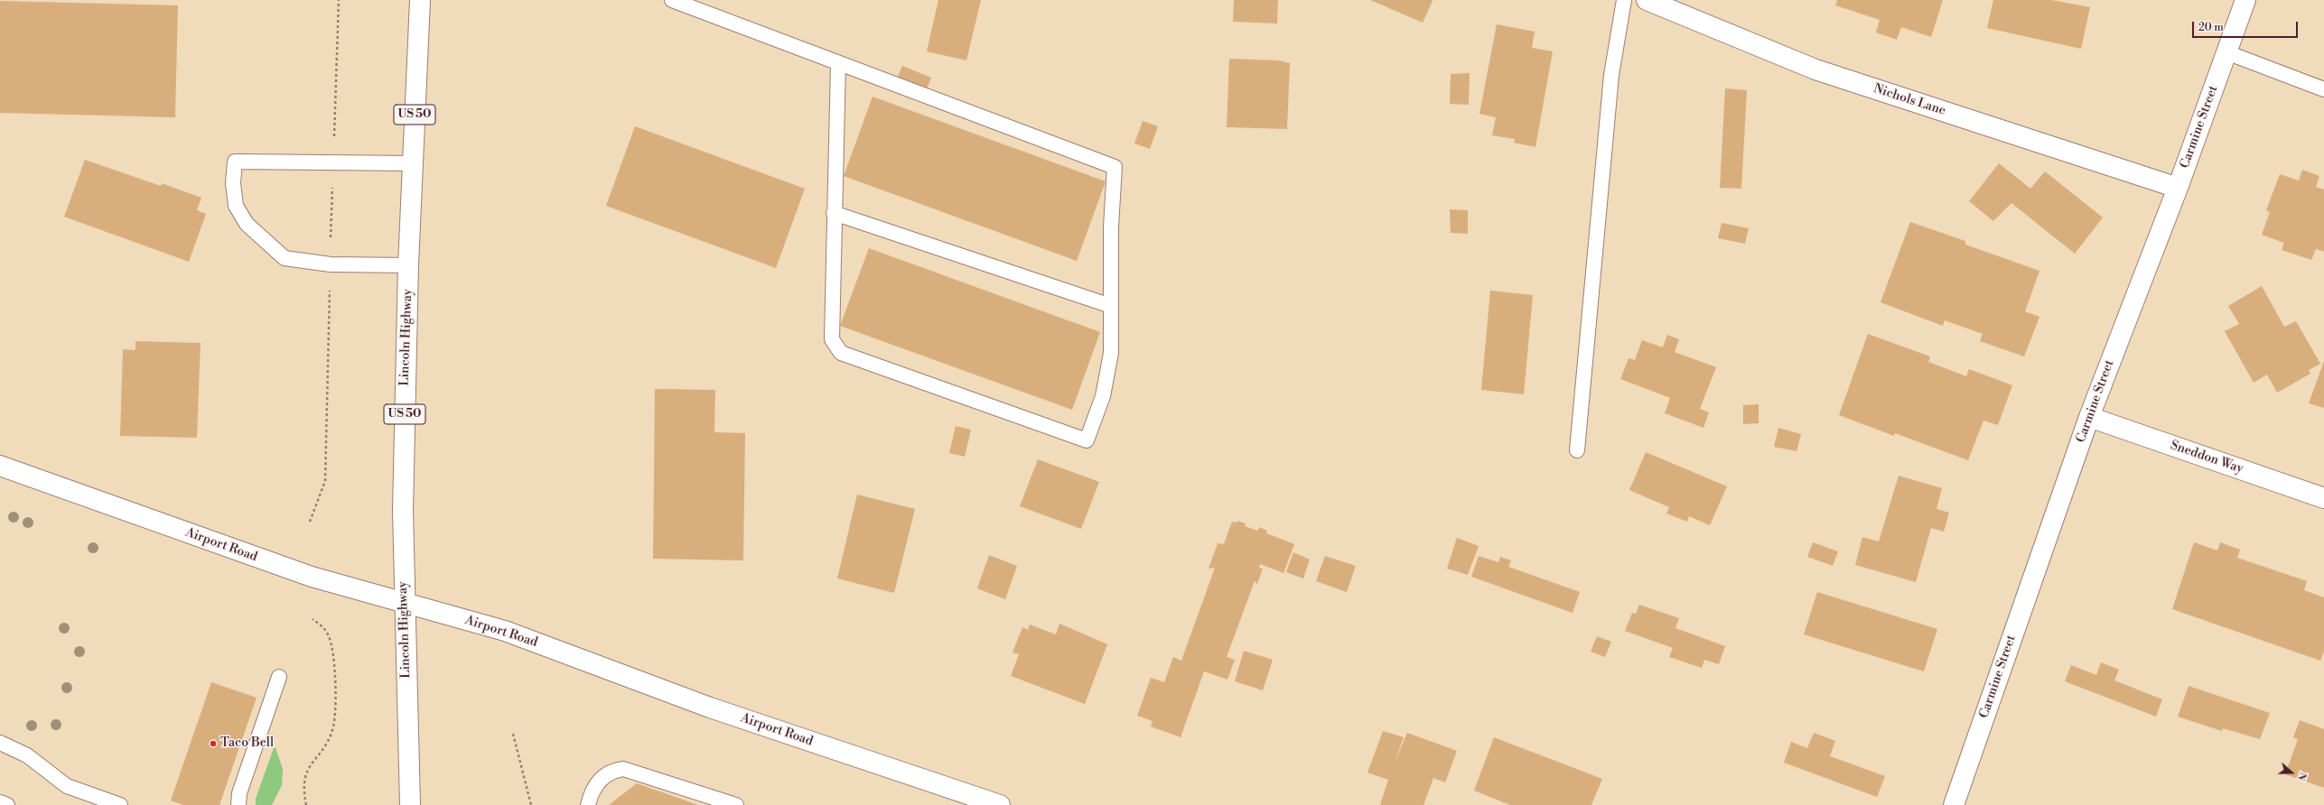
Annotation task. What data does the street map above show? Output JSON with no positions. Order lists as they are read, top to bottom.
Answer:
{
  "streets": {
    "main road": [
      "Nichols Lane",
      "US 50",
      "Carmine Street",
      "Lincoln Highway",
      "Sneddon Way",
      "Airport Road"
    ]
  },
  "crossings": [
    ["Nichols Lane", "Carmine Street"],
    ["Carmine Street", "Sneddon Way"],
    ["Lincoln Highway", "Airport Road"]
  ],
  "places": ["Taco Bell"],
  "scale_bar": "20 m",
  "north": "right"
}
